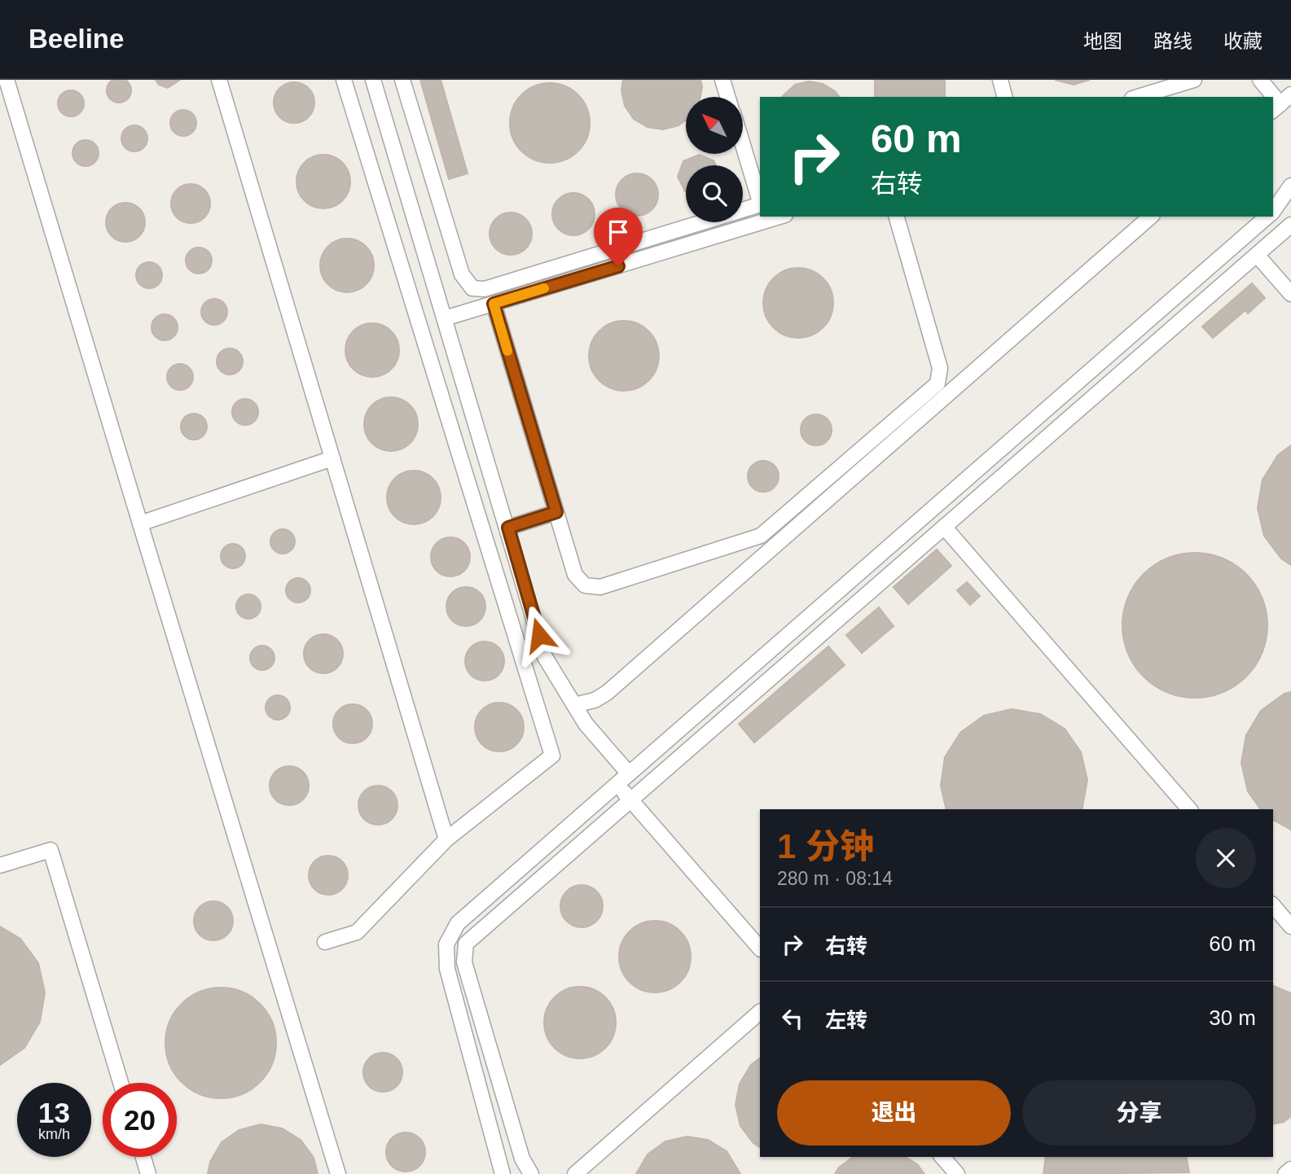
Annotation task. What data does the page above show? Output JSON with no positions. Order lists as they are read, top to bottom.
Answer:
{
  "north": "top left",
  "page": {
    "header": "Beeline",
    "nav": ["地图", "路线", "收藏"],
    "turn": ["60 m", "右转"],
    "heading": ["1 分钟", "280 m · 08:14"],
    "list": [
      {
        "name": "右转",
        "value": "60 m"
      },
      {
        "name": "左转",
        "value": "30 m"
      }
    ],
    "buttons": ["退出", "分享"],
    "speed": "13 km/h",
    "limit": "20"
  }
}
